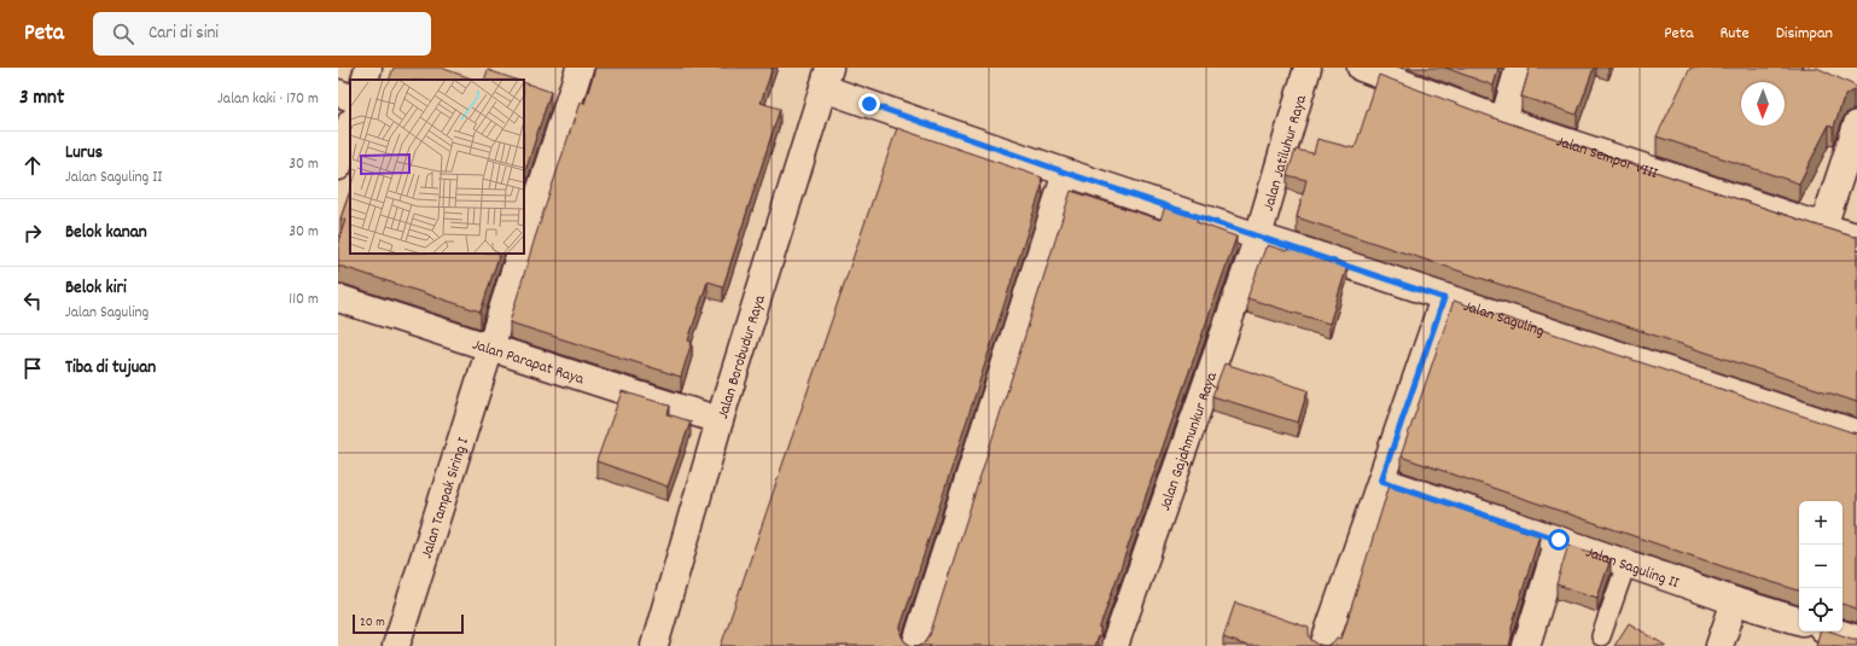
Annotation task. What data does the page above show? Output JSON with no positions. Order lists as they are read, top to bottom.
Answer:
{
  "streets": {
    "street": [
      "Jalan Jatiluhur Raya",
      "Jalan Sempor VIII",
      "Jalan Saguling",
      "Jalan Borobudur Raya",
      "Jalan Parapat Raya",
      "Jalan Gajahmunkur Raya",
      "Jalan Tampak Siring I",
      "Jalan Saguling II"
    ]
  },
  "crossings": [
    ["Jalan Jatiluhur Raya", "Jalan Saguling"],
    ["Jalan Jatiluhur Raya", "Jalan Gajahmunkur Raya"],
    ["Jalan Saguling", "Jalan Borobudur Raya"],
    ["Jalan Saguling", "Jalan Gajahmunkur Raya"],
    ["Jalan Borobudur Raya", "Jalan Parapat Raya"],
    ["Jalan Parapat Raya", "Jalan Tampak Siring I"]
  ],
  "scale_bar": "20 m",
  "north": "bottom",
  "page": {
    "header": "Peta",
    "search": "Cari di sini",
    "nav": ["Peta", "Rute", "Disimpan"],
    "heading": ["3 mnt", "Jalan kaki · 170 m"],
    "list": [
      ["Lurus", "Jalan Saguling II", "30 m"],
      ["Belok kanan", "30 m"],
      ["Belok kiri", "Jalan Saguling", "110 m"],
      "Tiba di tujuan"
    ],
    "map_buttons": ["+", "−"],
    "scale": "20 m"
  }
}
